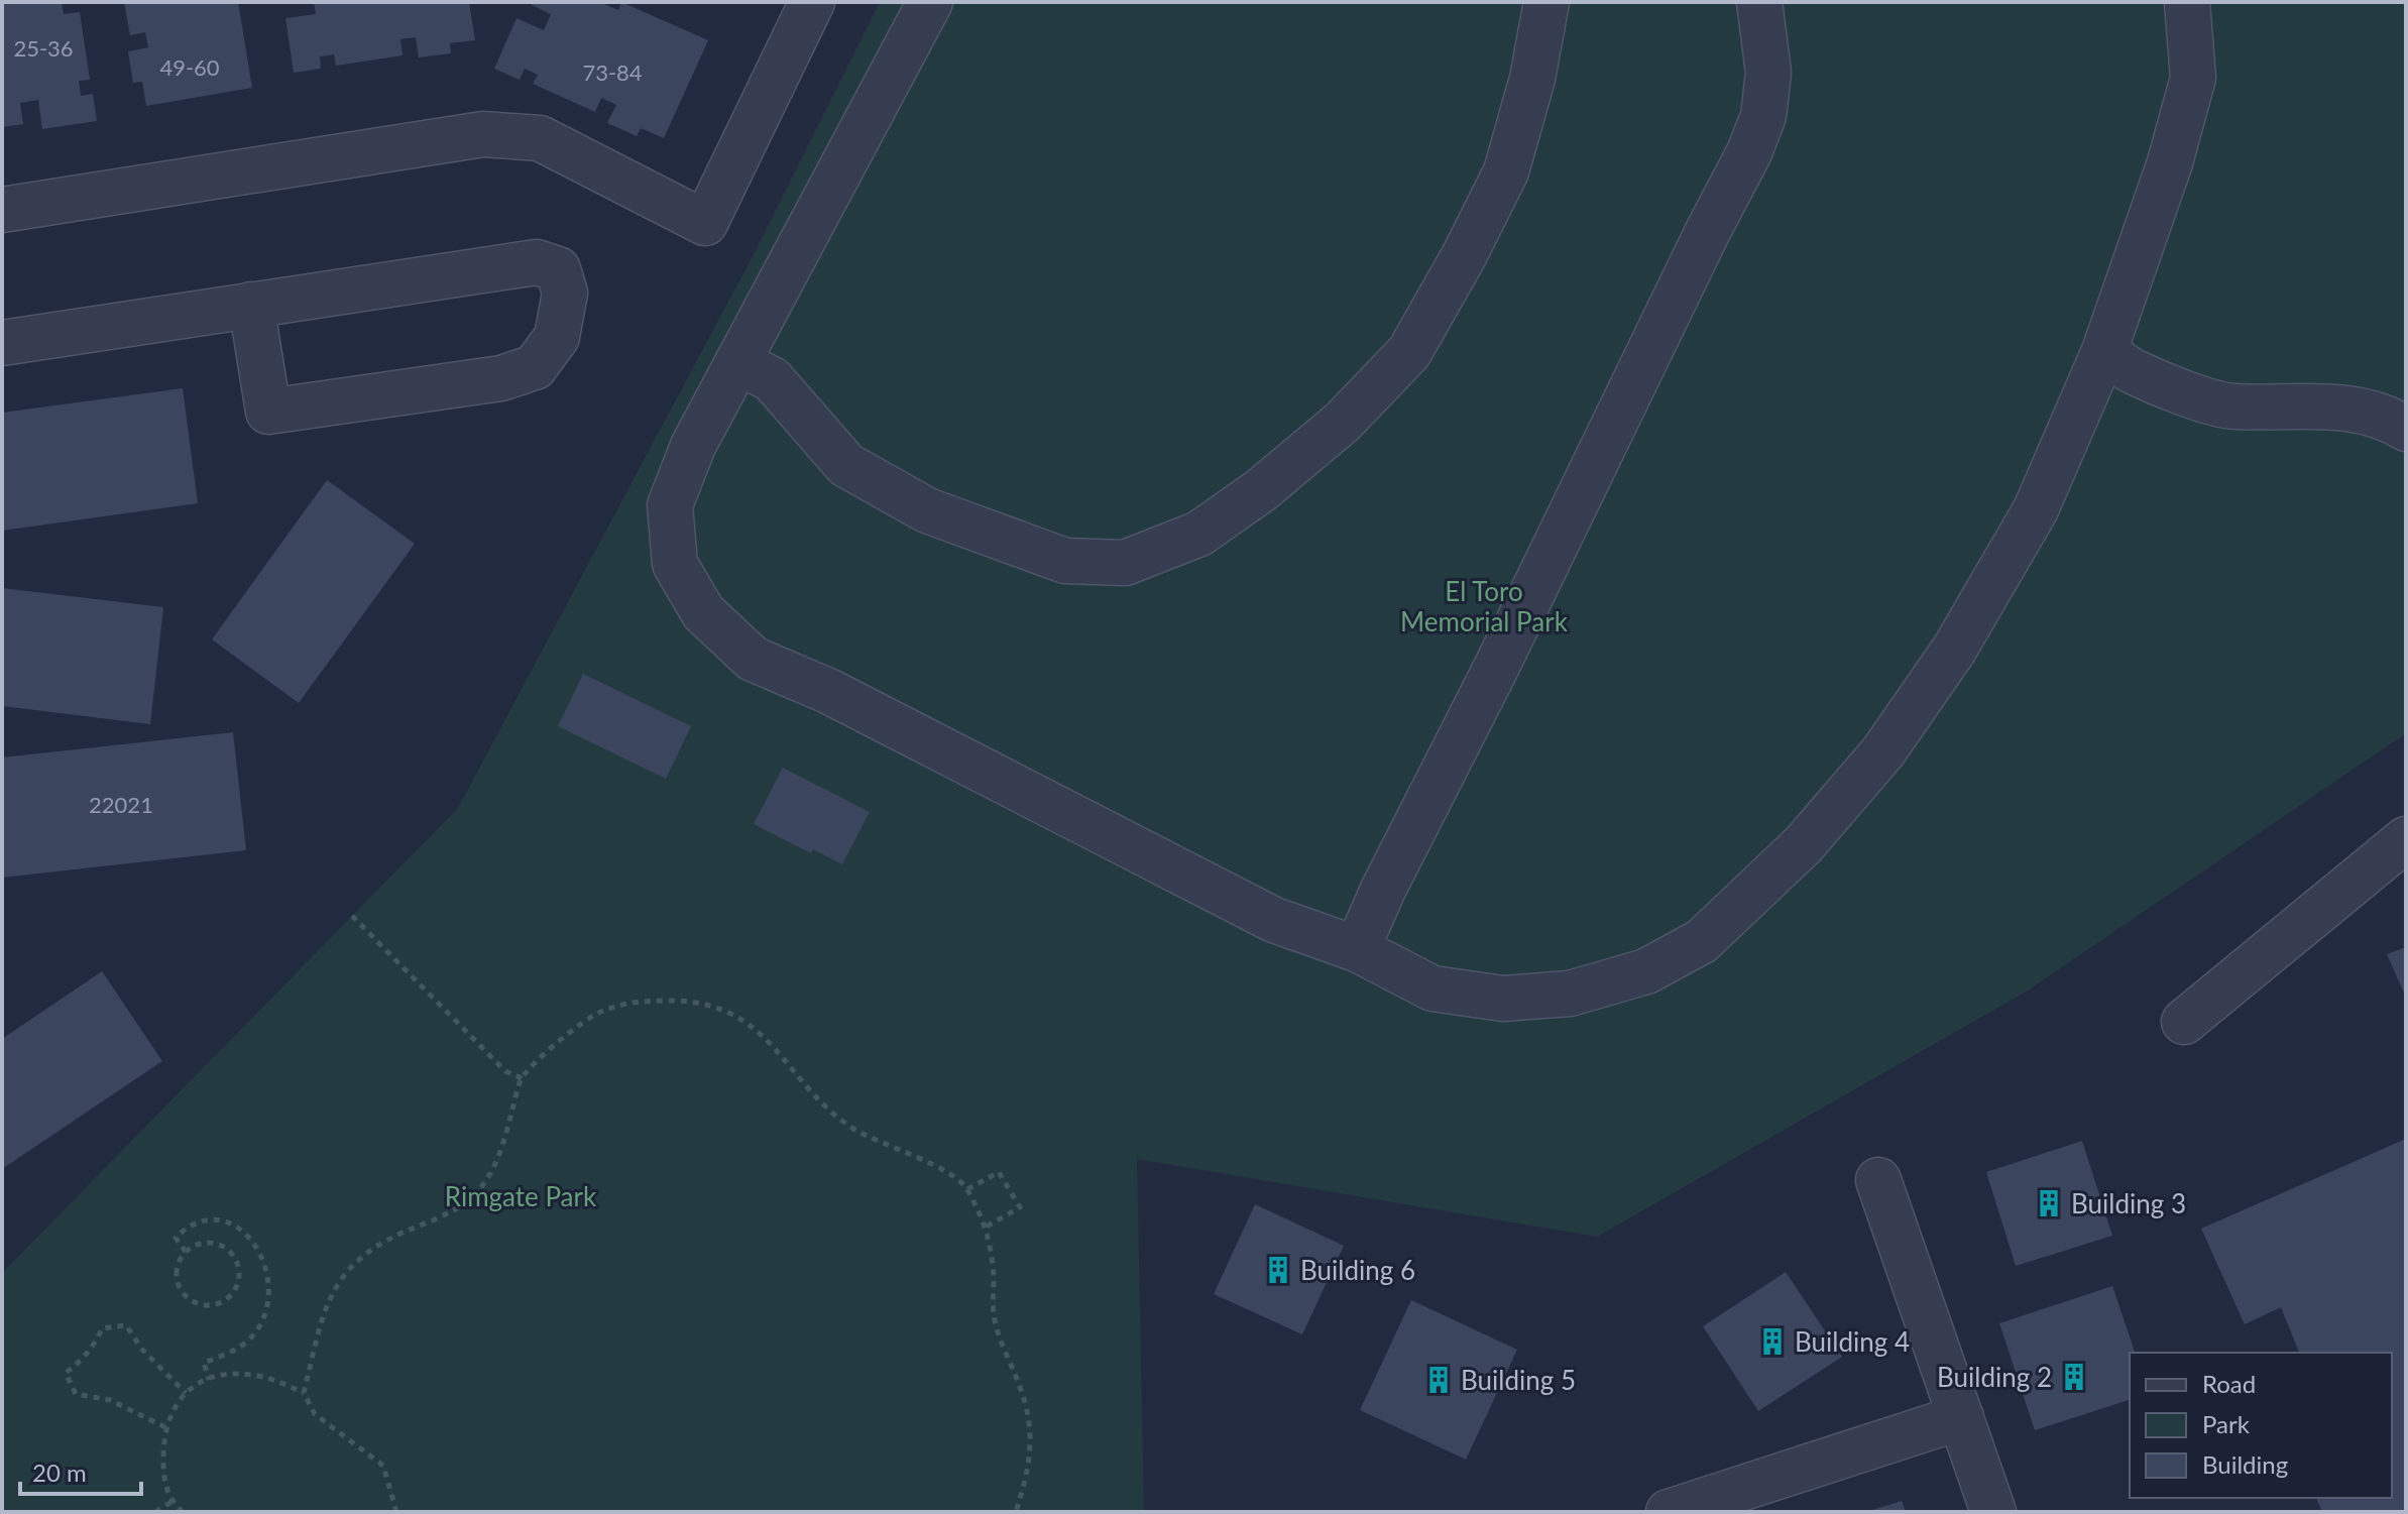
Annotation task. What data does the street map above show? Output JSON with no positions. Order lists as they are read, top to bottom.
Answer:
{
  "parks": ["El Toro Memorial Park", "Rimgate Park"],
  "places": {
    "building": [
      "Building 3",
      "Building 6",
      "Building 4",
      "Building 2",
      "Building 5"
    ]
  },
  "house_numbers": [
    "25-36",
    "49-60",
    "73-84",
    "22021"
  ],
  "legend": ["Road", "Park", "Building"],
  "scale_bar": "20 m"
}
